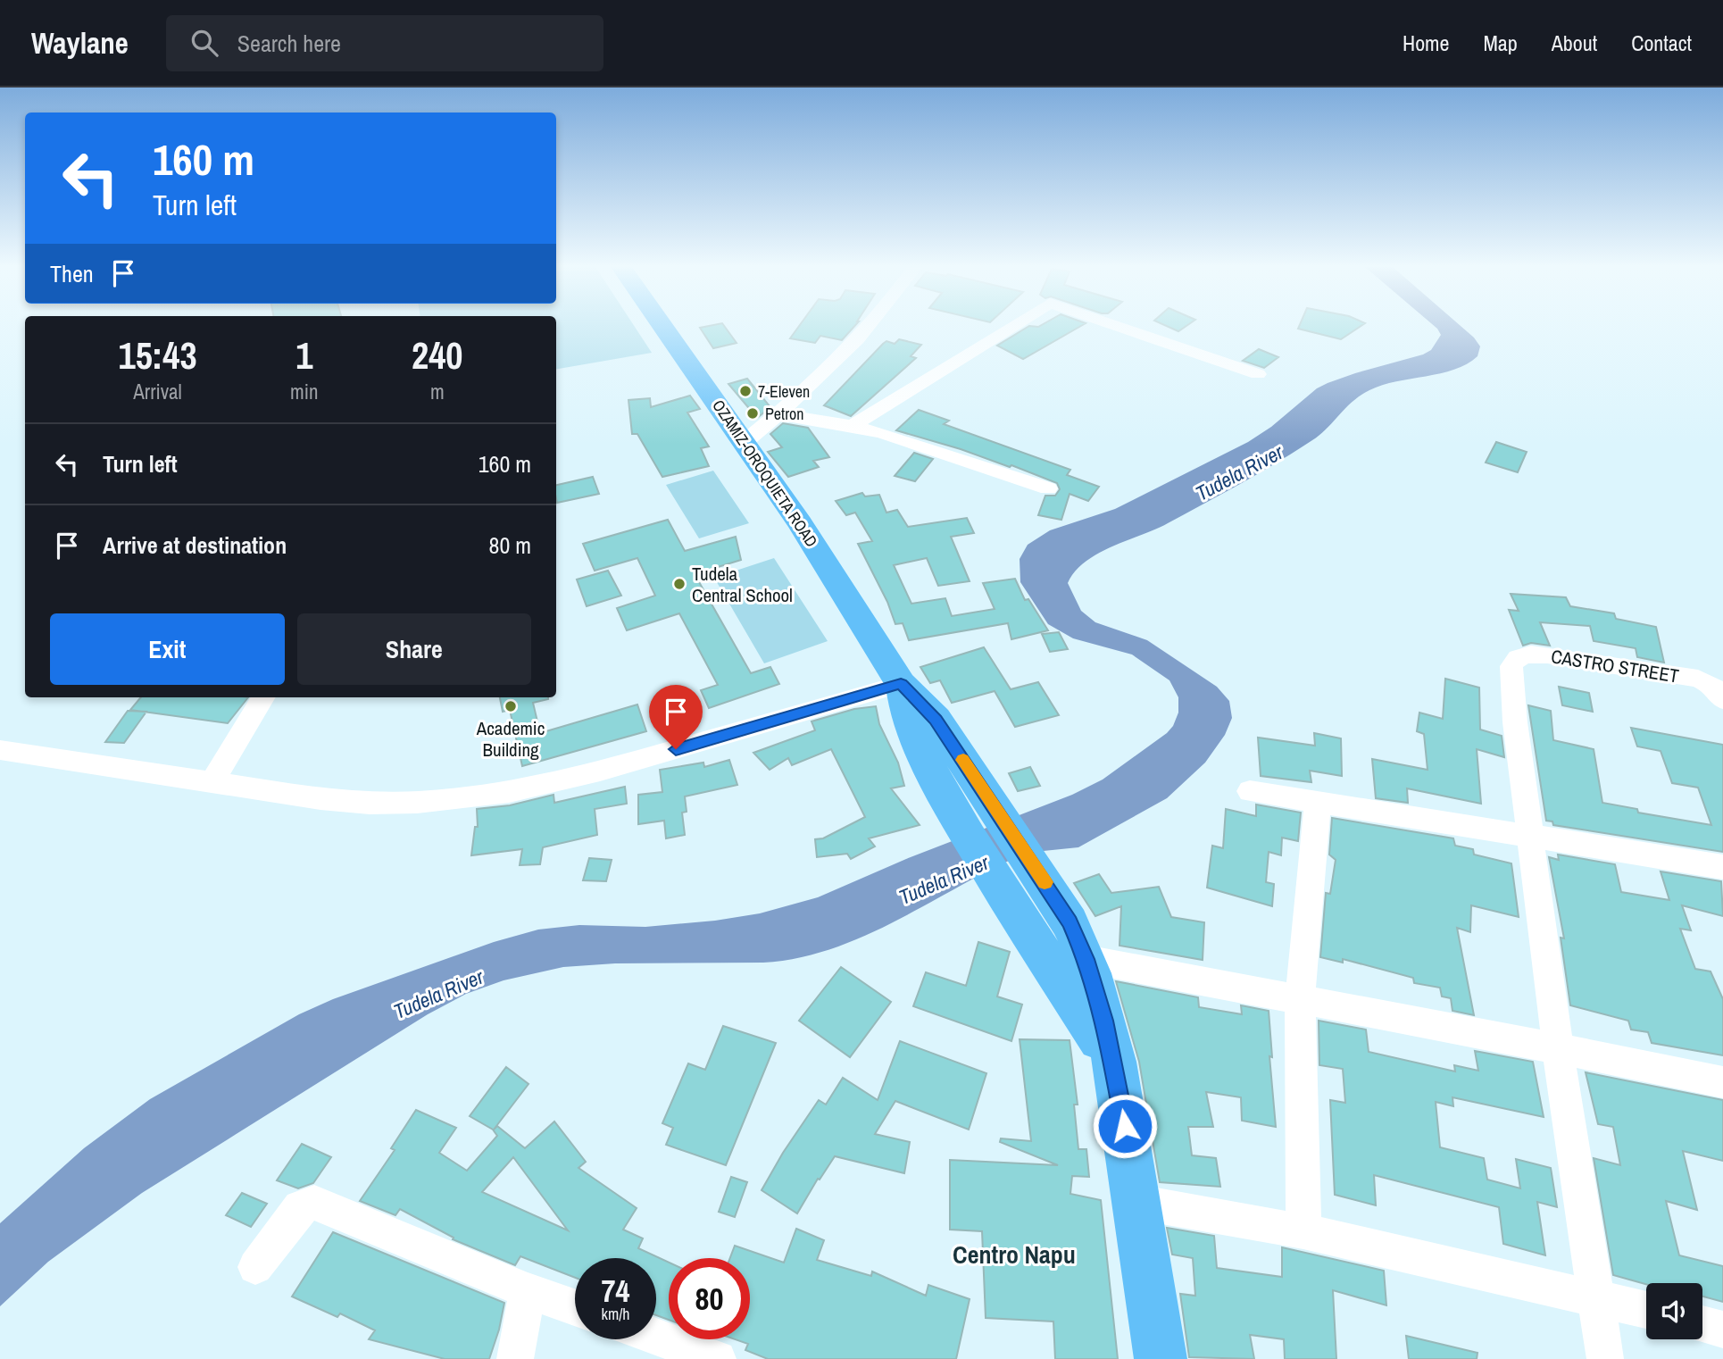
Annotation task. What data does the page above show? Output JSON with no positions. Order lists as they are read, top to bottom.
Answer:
{
  "streets": {
    "highway": ["OZAMIZ-OROQUIETA ROAD"],
    "street": ["CASTRO STREET"]
  },
  "districts": ["Centro Napu"],
  "water": ["Tudela River"],
  "places": [
    "7-Eleven",
    "Petron",
    "Tudela Central School",
    "Academic Building"
  ],
  "page": {
    "header": "Waylane",
    "search": "Search here",
    "nav": [
      "Home",
      "Map",
      "About",
      "Contact"
    ],
    "turn": ["160 m", "Turn left"],
    "then": "Then",
    "eta": [
      "15:43",
      "Arrival",
      "1",
      "min",
      "240",
      "m"
    ],
    "list": [
      {
        "name": "Turn left",
        "value": "160 m"
      },
      {
        "name": "Arrive at destination",
        "value": "80 m"
      }
    ],
    "buttons": ["Exit", "Share"],
    "speed": "74 km/h",
    "limit": "80"
  }
}
